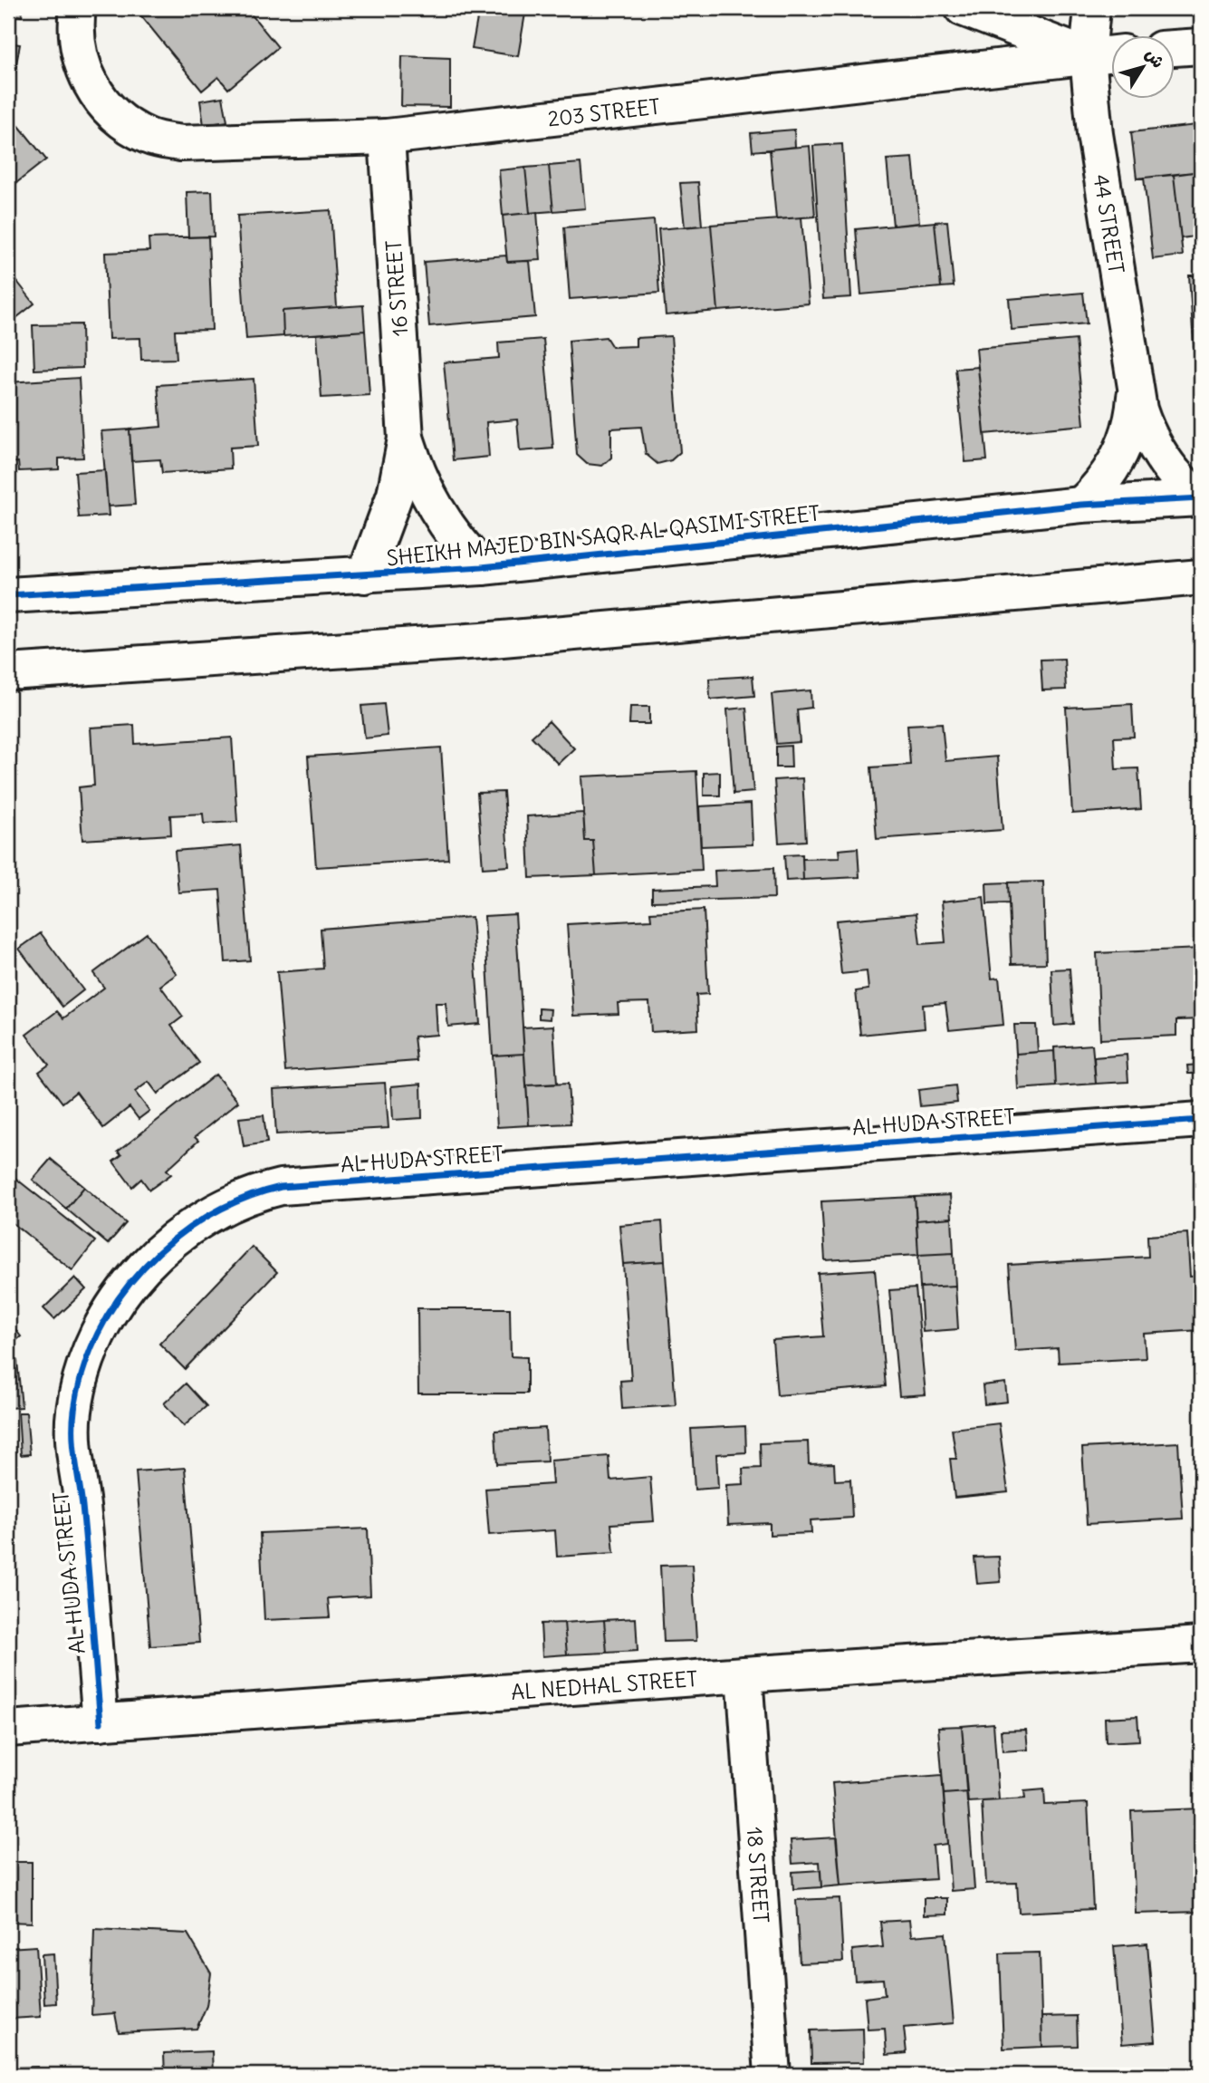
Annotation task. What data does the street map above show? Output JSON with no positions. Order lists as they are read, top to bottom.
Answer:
{
  "streets": {
    "street": [
      "203 STREET",
      "44 STREET",
      "16 STREET",
      "SHEIKH MAJED BIN SAQR AL QASIMI STREET",
      "AL HUDA STREET",
      "AL NEDHAL STREET",
      "18 STREET"
    ]
  },
  "crossings": [
    ["203 STREET", "44 STREET"],
    ["203 STREET", "16 STREET"],
    ["44 STREET", "SHEIKH MAJED BIN SAQR AL QASIMI STREET"],
    ["16 STREET", "SHEIKH MAJED BIN SAQR AL QASIMI STREET"],
    ["AL HUDA STREET", "AL NEDHAL STREET"],
    ["AL NEDHAL STREET", "18 STREET"]
  ],
  "north": "top right"
}
